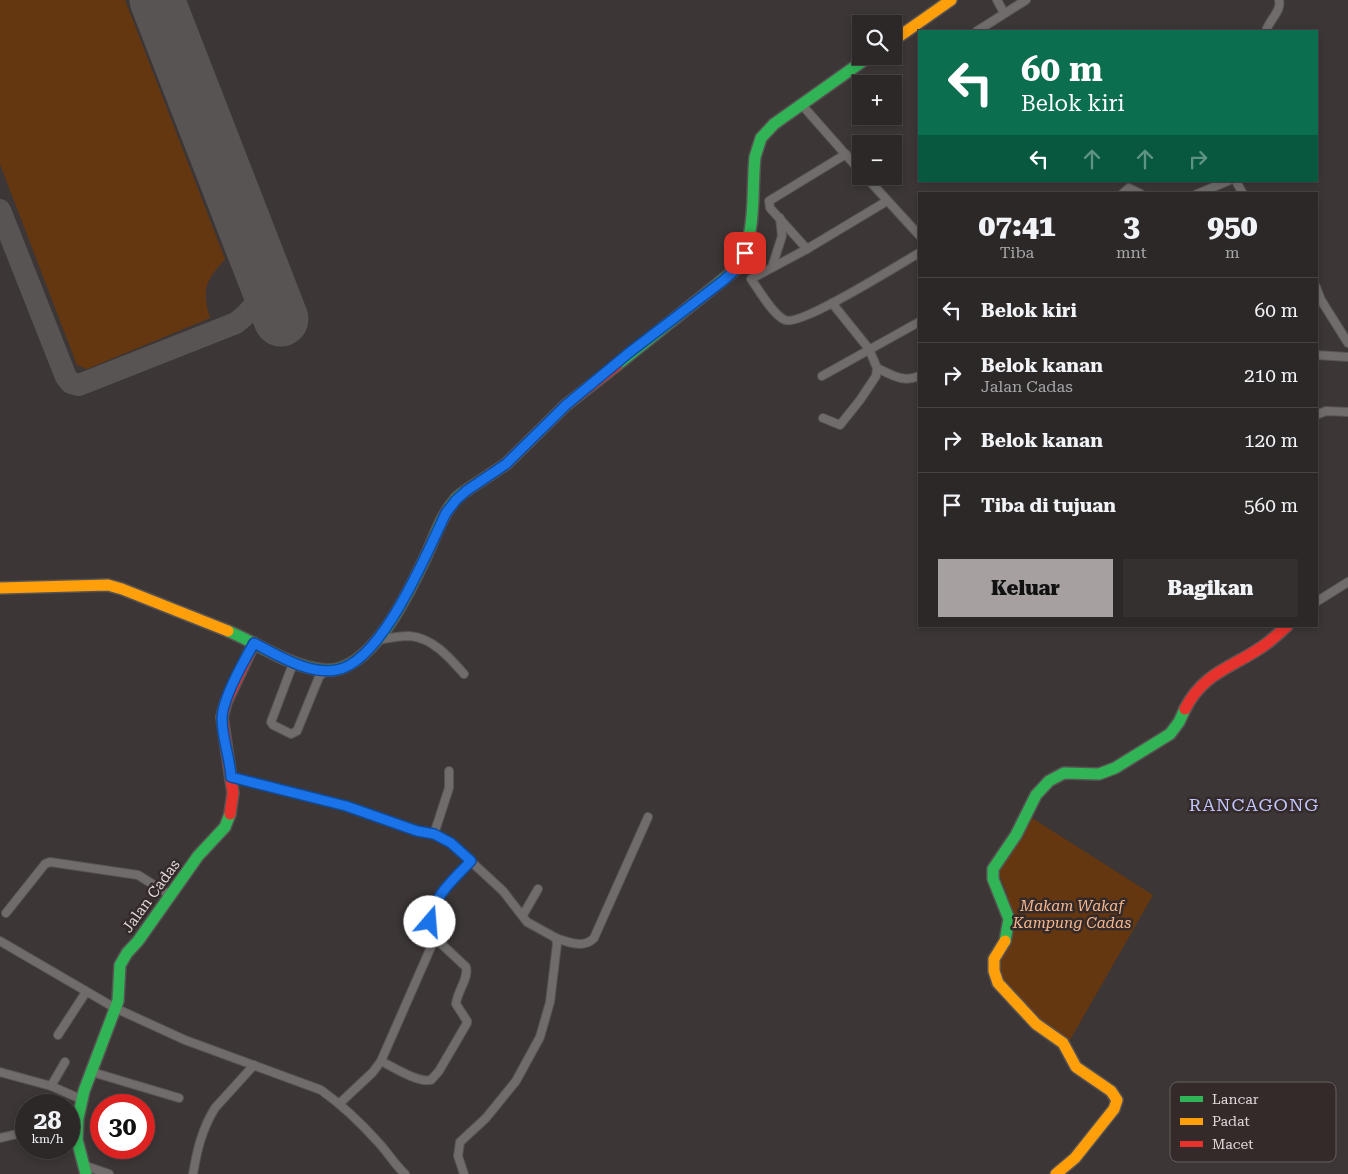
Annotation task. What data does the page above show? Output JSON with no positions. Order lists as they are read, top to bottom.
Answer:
{
  "streets": {
    "street": ["Jalan Cadas"]
  },
  "districts": ["RANCAGONG"],
  "parks": ["Makam Wakaf Kampung Cadas"],
  "legend": ["Lancar", "Padat", "Macet"],
  "page": {
    "map_buttons": ["+", "−"],
    "turn": ["60 m", "Belok kiri"],
    "eta": [
      "07:41",
      "Tiba",
      "3",
      "mnt",
      "950",
      "m"
    ],
    "list": [
      {
        "name": "Belok kiri",
        "value": "60 m"
      },
      {
        "name": "Belok kanan",
        "note": "Jalan Cadas",
        "value": "210 m"
      },
      {
        "name": "Belok kanan",
        "value": "120 m"
      },
      {
        "name": "Tiba di tujuan",
        "value": "560 m"
      }
    ],
    "buttons": ["Keluar", "Bagikan"],
    "speed": "28 km/h",
    "limit": "30"
  }
}
